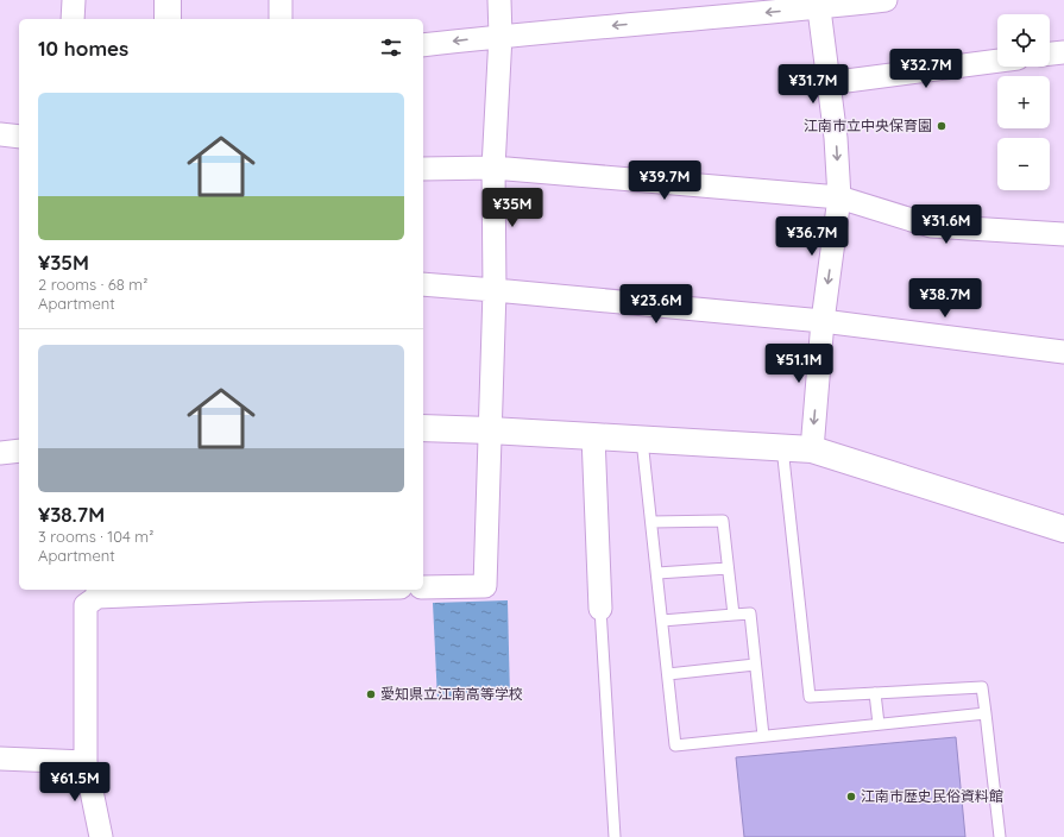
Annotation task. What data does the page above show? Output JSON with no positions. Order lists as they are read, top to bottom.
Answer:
{
  "places": ["江南市立中央保育園", "愛知県立江南高等学校", "江南市歴史民俗資料館"],
  "page": {
    "map_buttons": ["+", "−"],
    "heading": "10 homes",
    "price": [
      "¥32.7M",
      "¥31.7M",
      "¥39.7M",
      "¥35M",
      "¥31.6M",
      "¥36.7M",
      "¥38.7M",
      "¥23.6M",
      "¥51.1M",
      "¥61.5M"
    ],
    "list": [
      {
        "name": "¥35M",
        "note": "2 rooms · 68 m² · Apartment"
      },
      {
        "name": "¥38.7M",
        "note": "3 rooms · 104 m² · Apartment"
      }
    ]
  }
}
